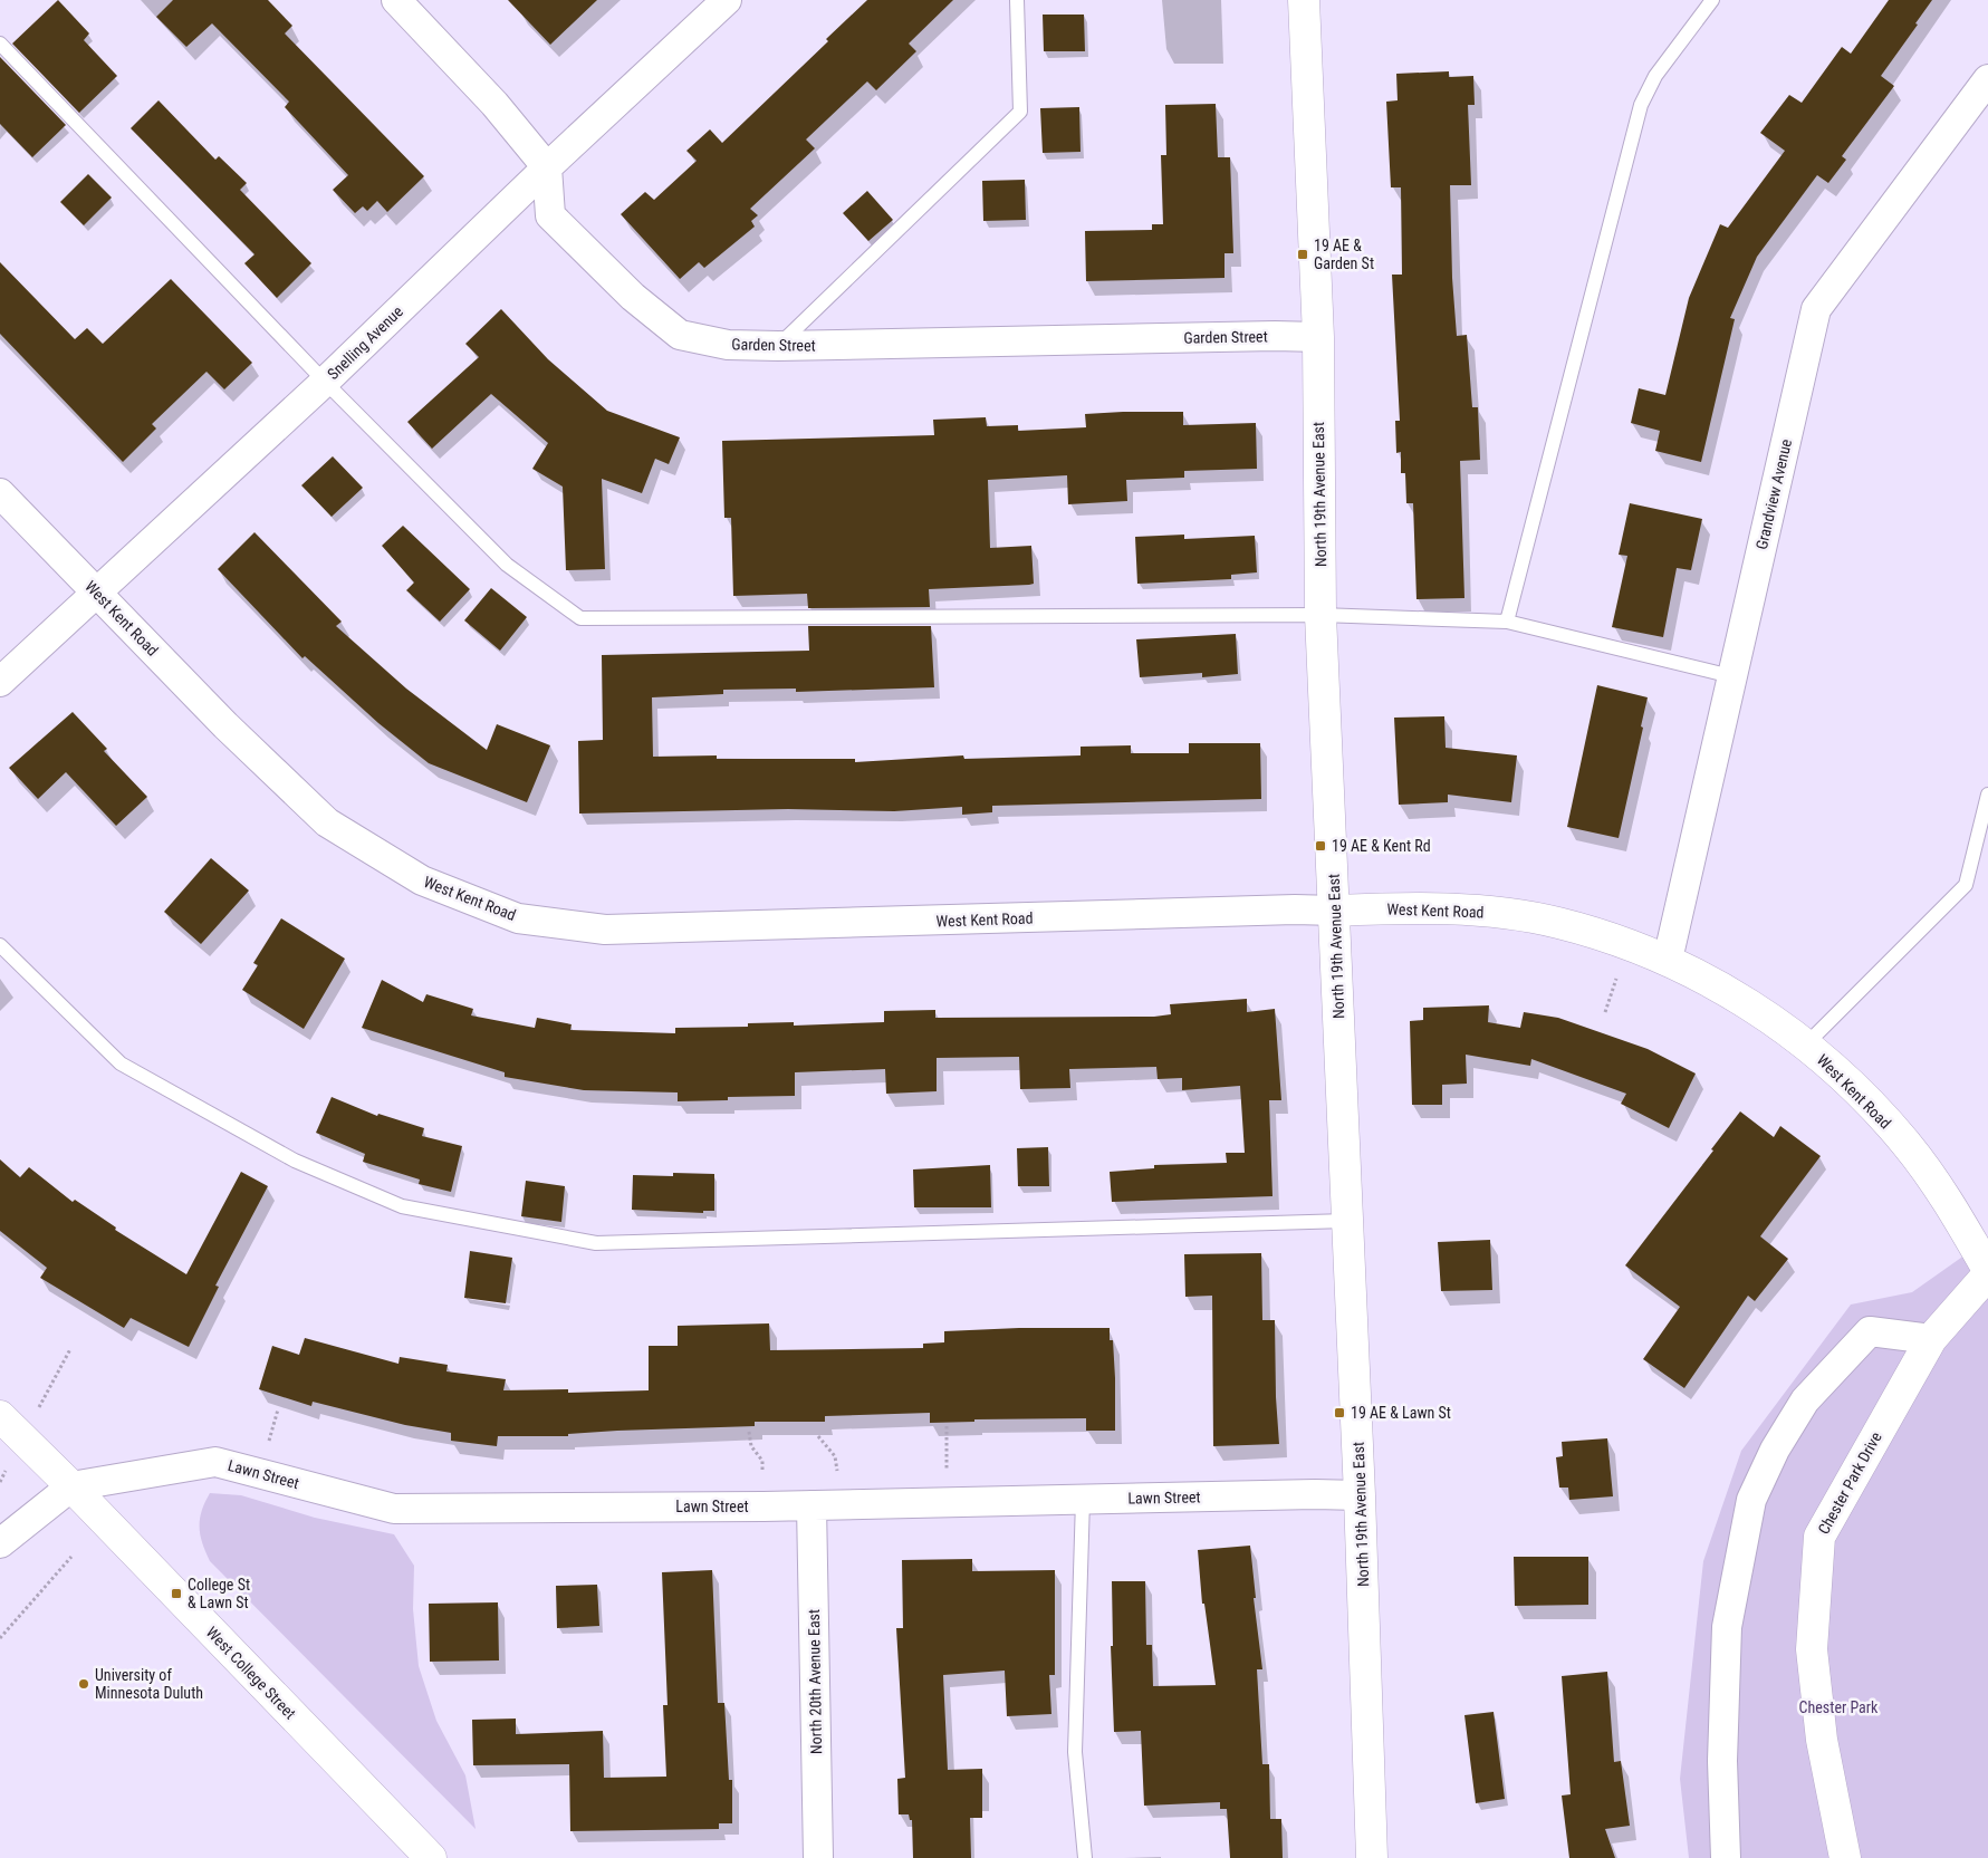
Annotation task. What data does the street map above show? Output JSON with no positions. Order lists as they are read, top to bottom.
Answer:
{
  "streets": {
    "street": [
      "Garden Street",
      "Snelling Avenue",
      "North 19th Avenue East",
      "Grandview Avenue",
      "West Kent Road",
      "Lawn Street",
      "Chester Park Drive",
      "West College Street",
      "North 20th Avenue East"
    ]
  },
  "crossings": [
    ["Garden Street", "Snelling Avenue"],
    ["Garden Street", "North 19th Avenue East"],
    ["Snelling Avenue", "West Kent Road"],
    ["North 19th Avenue East", "West Kent Road"],
    ["North 19th Avenue East", "Lawn Street"],
    ["Grandview Avenue", "West Kent Road"],
    ["Lawn Street", "West College Street"],
    ["Lawn Street", "North 20th Avenue East"]
  ],
  "parks": ["Chester Park"],
  "places": {
    "transit": [
      "19 AE & Garden St",
      "19 AE & Kent Rd",
      "19 AE & Lawn St",
      "College St & Lawn St"
    ],
    "other": ["University of Minnesota Duluth"]
  }
}
